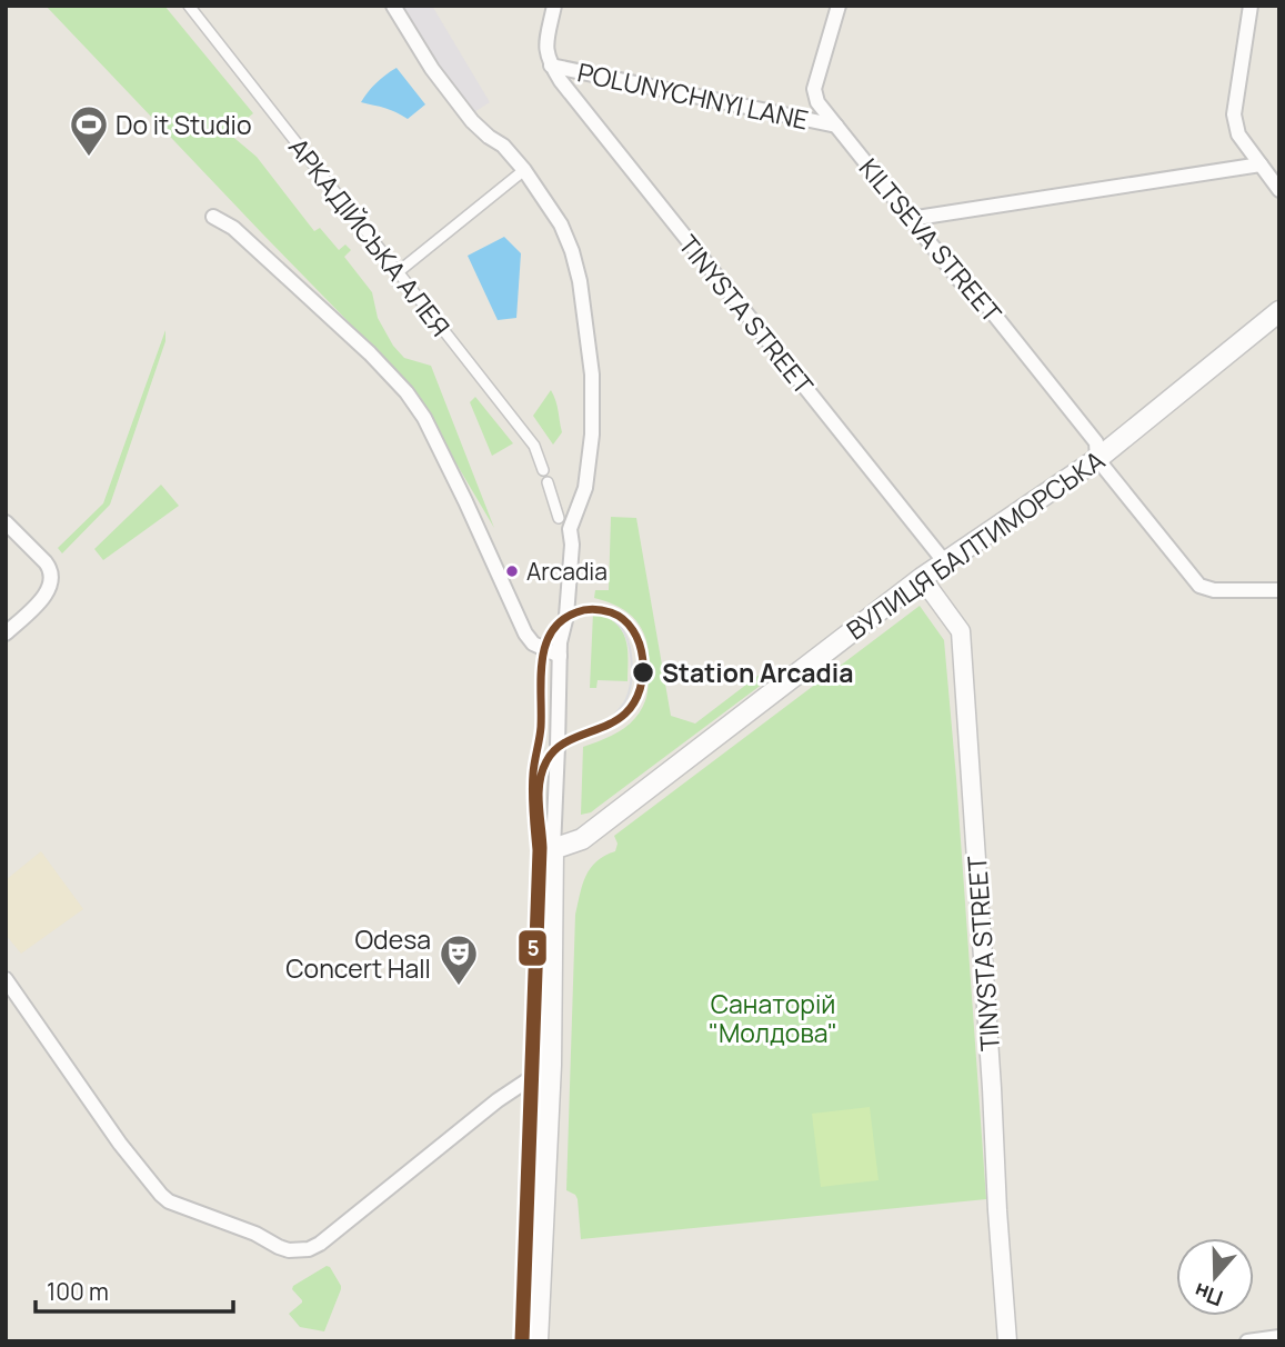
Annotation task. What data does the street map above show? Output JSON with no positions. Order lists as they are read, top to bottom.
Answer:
{
  "streets": {
    "main road": ["ВУЛИЦЯ БАЛТИМОРСЬКА"],
    "street": [
      "POLUNYCHNYI LANE",
      "АРКАДІЙСЬКА АЛЕЯ",
      "KILTSEVA STREET",
      "TINYSTA STREET"
    ]
  },
  "crossings": [
    ["POLUNYCHNYI LANE", "KILTSEVA STREET"],
    ["POLUNYCHNYI LANE", "TINYSTA STREET"],
    ["KILTSEVA STREET", "ВУЛИЦЯ БАЛТИМОРСЬКА"],
    ["TINYSTA STREET", "ВУЛИЦЯ БАЛТИМОРСЬКА"]
  ],
  "parks": ["Санаторій \"Молдова\""],
  "places": {
    "sports": ["Do it Studio"],
    "other": ["Arcadia", "Station Arcadia"],
    "theatre": ["Odesa Concert Hall"]
  },
  "lines": ["transit line 5"],
  "scale_bar": "100 m",
  "north": "bottom"
}
